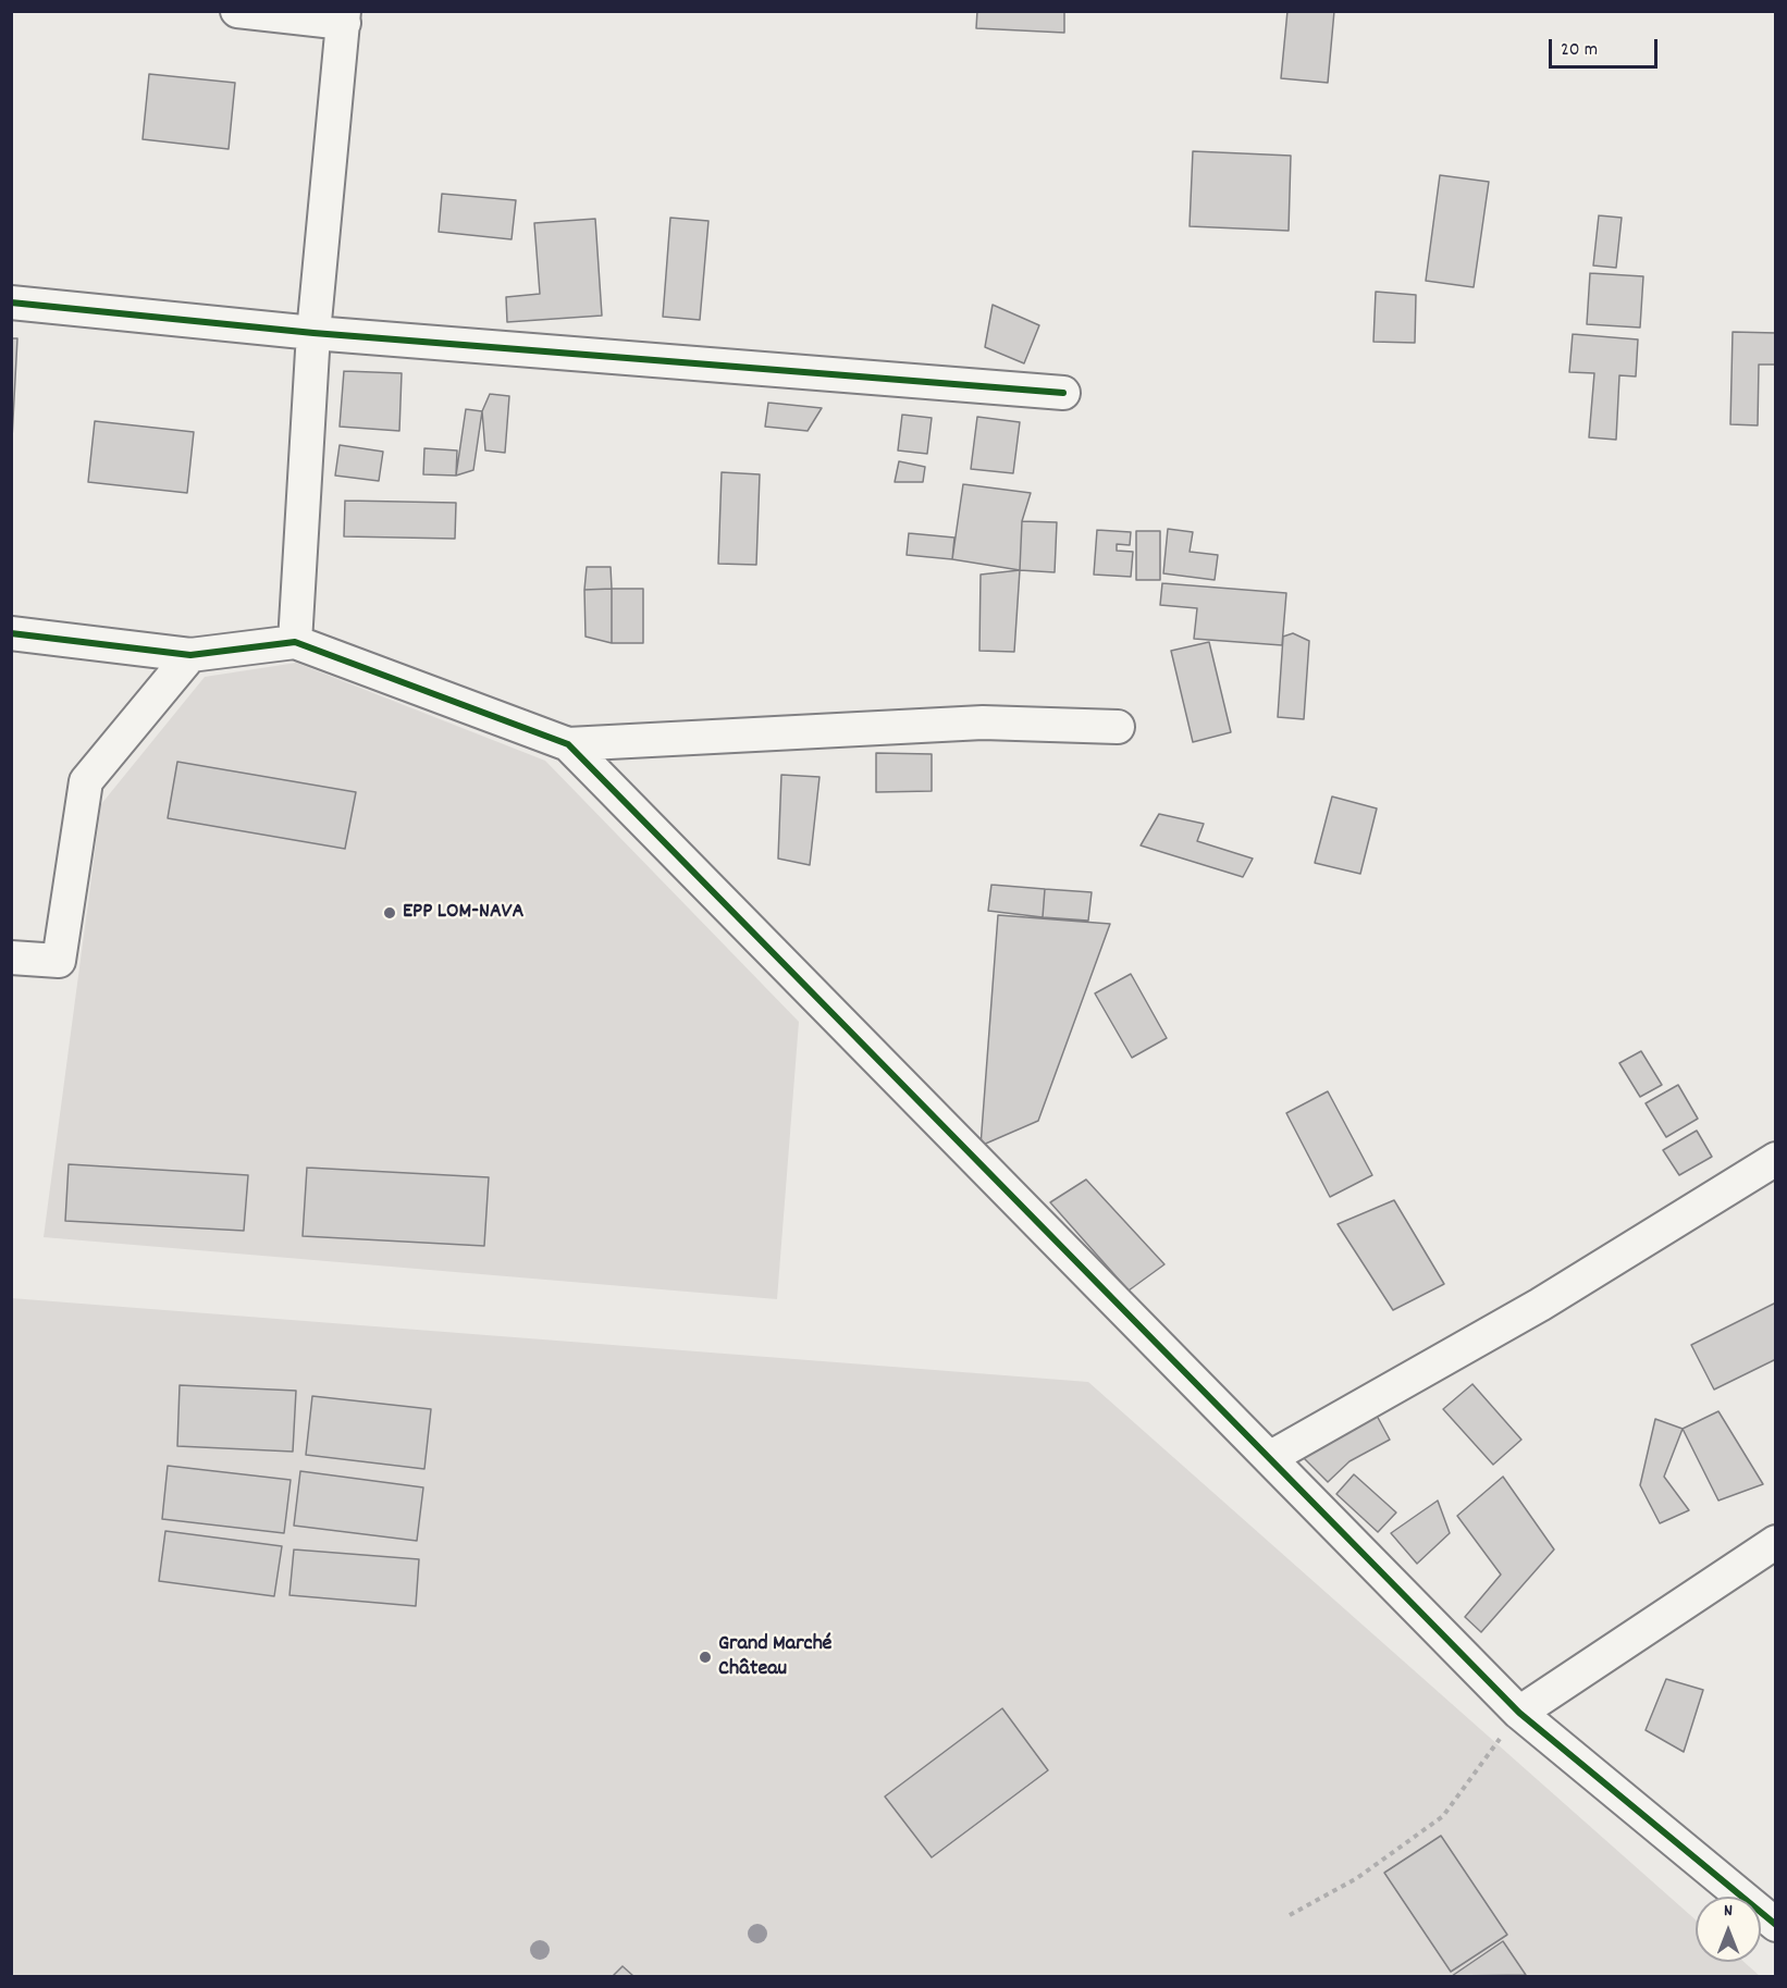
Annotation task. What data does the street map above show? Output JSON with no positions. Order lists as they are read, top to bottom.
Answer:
{
  "places": ["EPP LOM-NAVA", "Grand Marché Château"],
  "scale_bar": "20 m",
  "north": "top"
}
